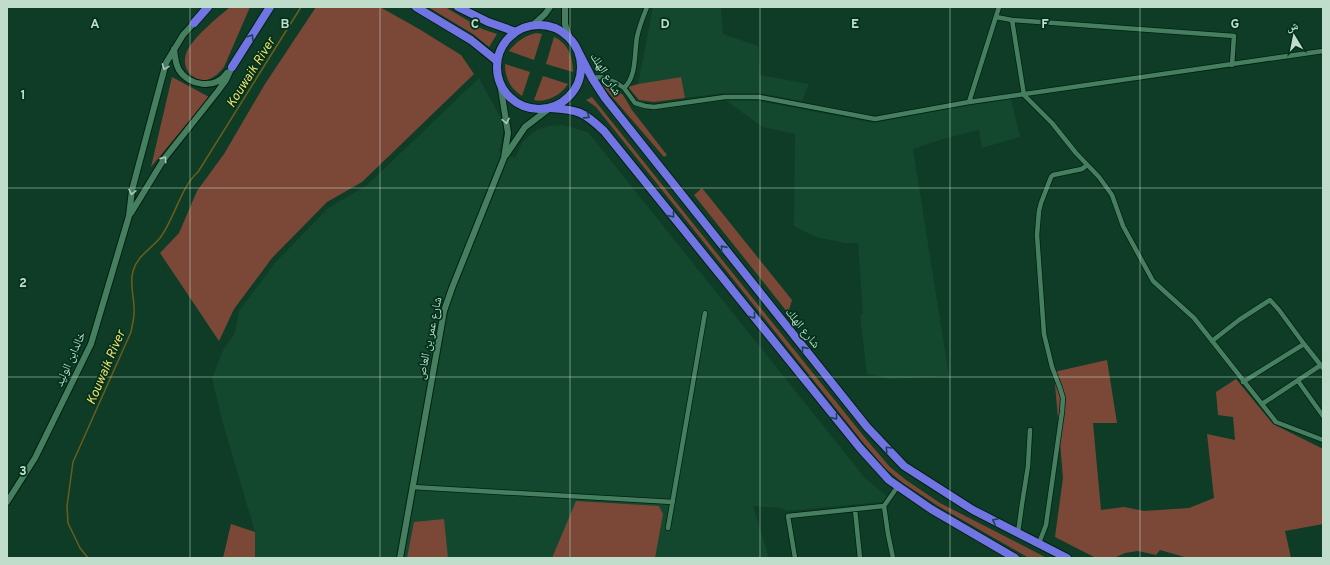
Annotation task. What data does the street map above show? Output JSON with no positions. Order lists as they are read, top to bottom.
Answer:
{
  "streets": {
    "highway": ["شارع الهلك"],
    "main road": ["شارع عمر بن العاص", "خالدابن الوليد"]
  },
  "crossings": [
    ["شارع الهلك", "شارع عمر بن العاص"]
  ],
  "water": ["Kouwaik River"],
  "north": "top",
  "grid": {
    "columns": [
      "A",
      "B",
      "C",
      "D",
      "E",
      "F",
      "G"
    ],
    "rows": ["1", "2", "3"]
  }
}
